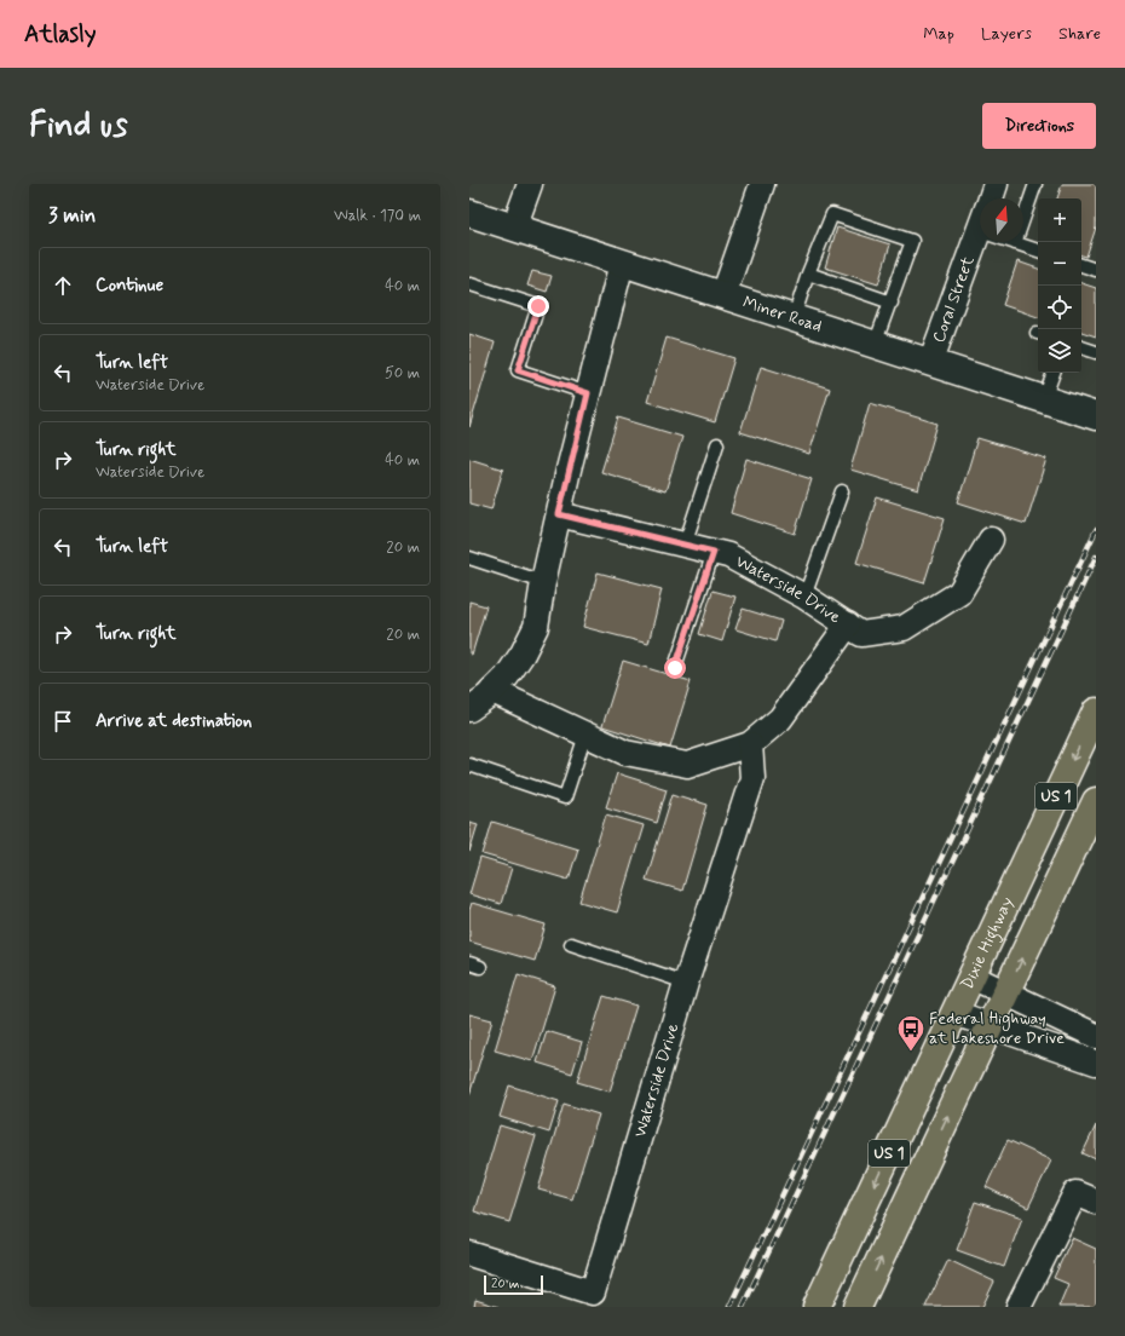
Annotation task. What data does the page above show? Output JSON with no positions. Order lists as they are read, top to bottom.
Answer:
{
  "streets": {
    "main road": ["US 1", "Dixie Highway"],
    "street": ["Coral Street", "Miner Road", "Waterside Drive"]
  },
  "crossings": [
    ["Coral Street", "Miner Road"]
  ],
  "places": {
    "bus stop": ["Federal Highway at Lakeshore Drive"]
  },
  "scale_bar": "20 m",
  "north": "top",
  "page": {
    "header": "Atlasly",
    "nav": ["Map", "Layers", "Share"],
    "buttons": "Directions",
    "title": "Find us",
    "heading": ["3 min", "Walk · 170 m"],
    "map_buttons": ["+", "−"],
    "list": [
      ["Continue", "40 m"],
      ["Turn left", "Waterside Drive", "50 m"],
      ["Turn right", "Waterside Drive", "40 m"],
      ["Turn left", "20 m"],
      ["Turn right", "20 m"],
      "Arrive at destination"
    ],
    "scale": "20 m"
  }
}
